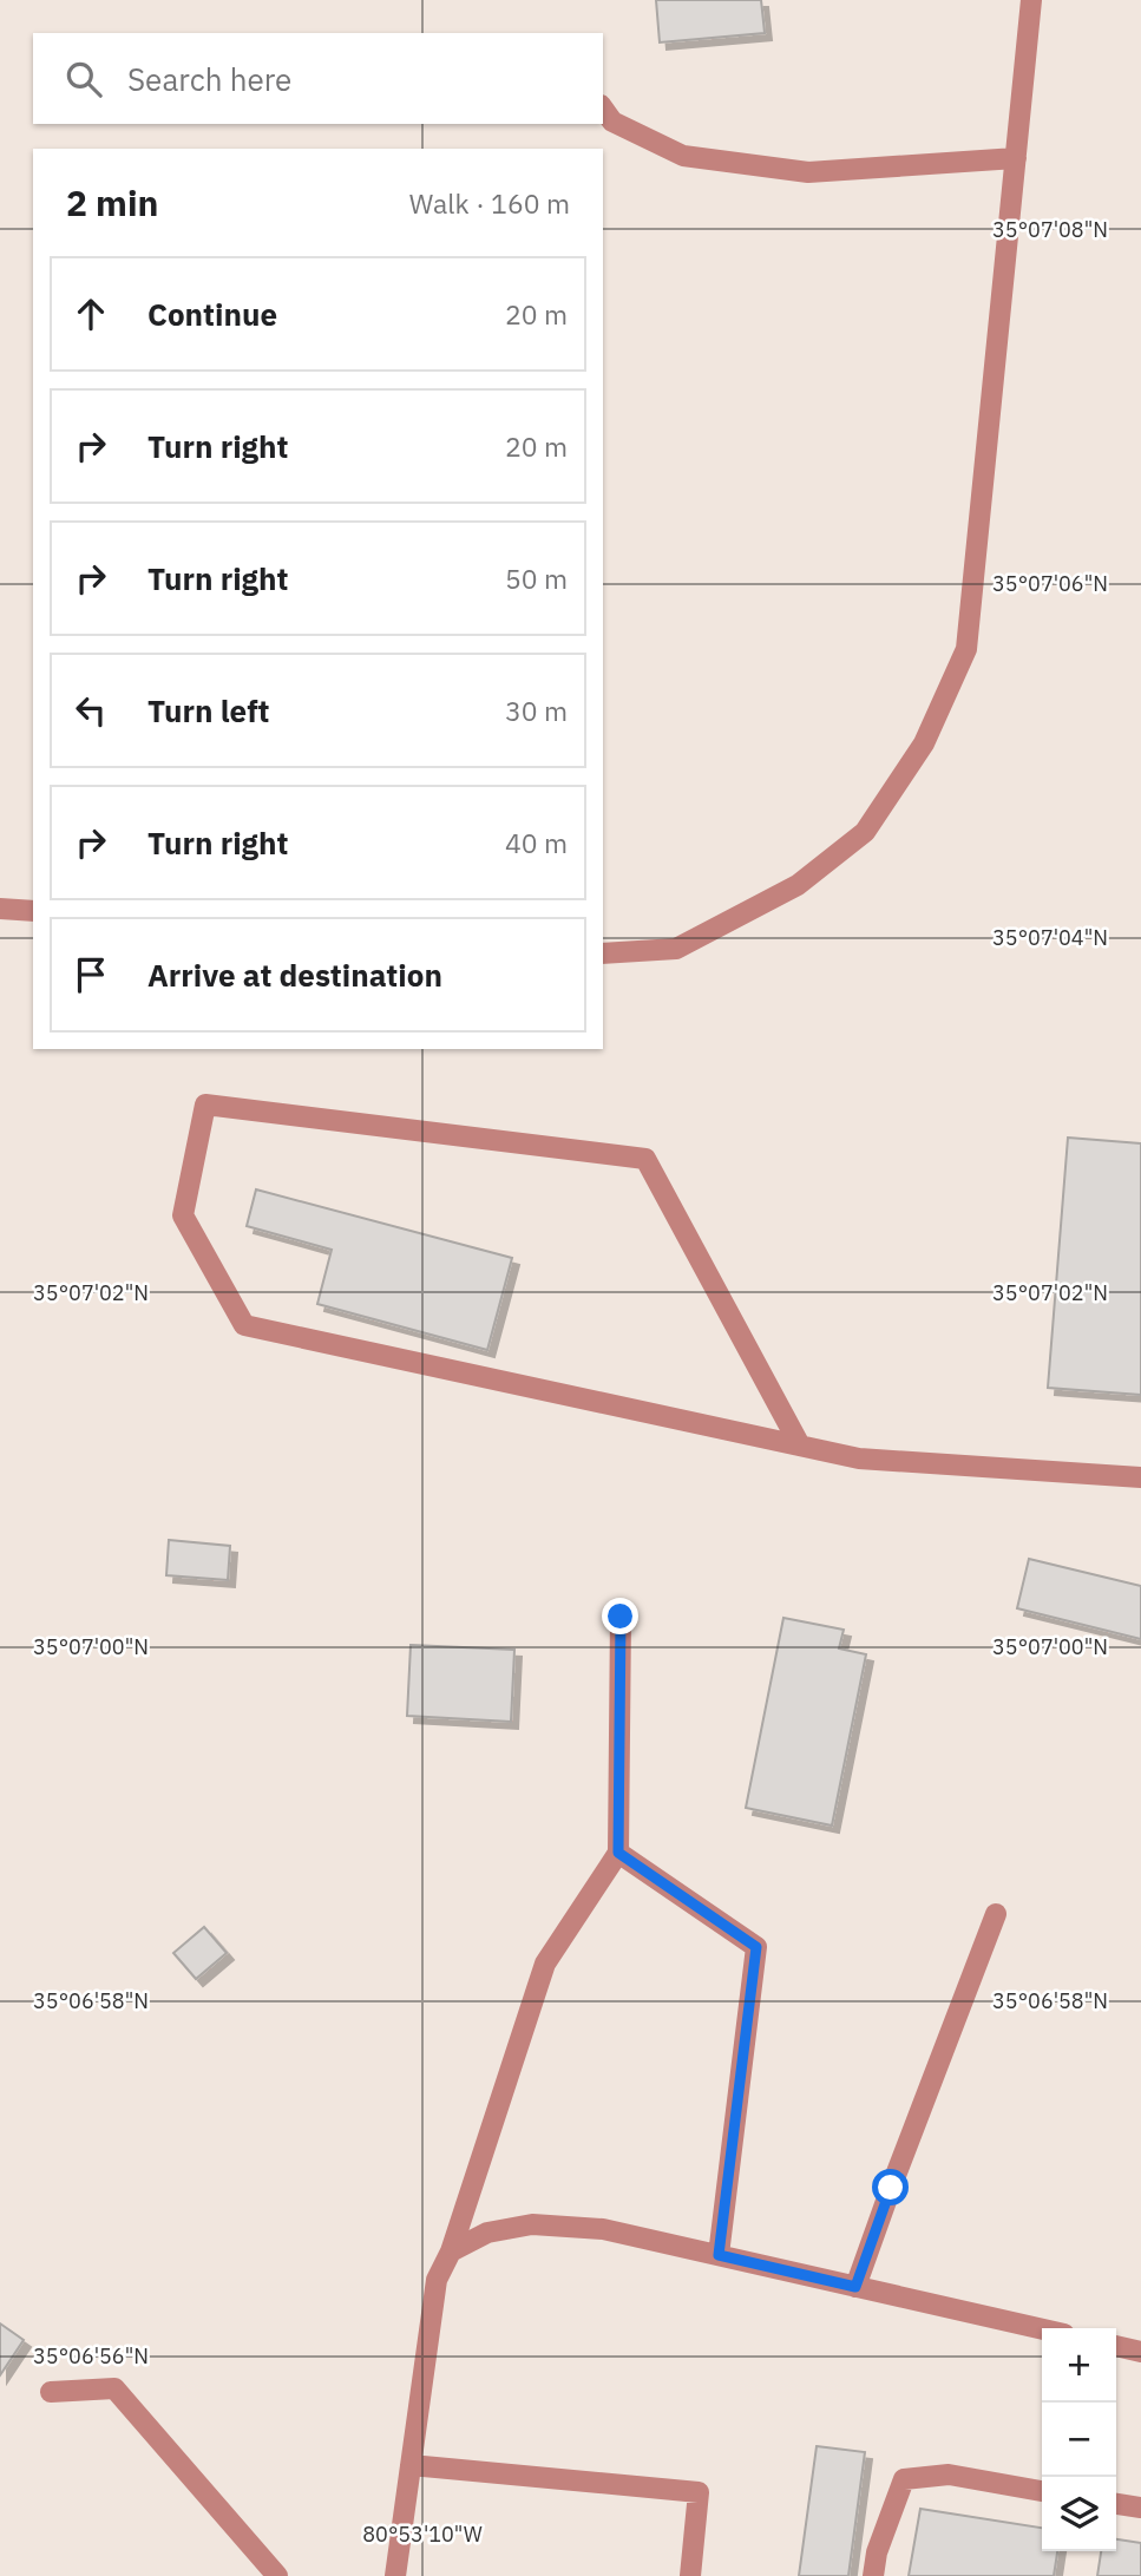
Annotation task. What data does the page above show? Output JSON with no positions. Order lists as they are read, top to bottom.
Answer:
{
  "page": {
    "search": "Search here",
    "heading": ["2 min", "Walk · 160 m"],
    "list": [
      ["Continue", "20 m"],
      ["Turn right", "20 m"],
      ["Turn right", "50 m"],
      ["Turn left", "30 m"],
      ["Turn right", "40 m"],
      "Arrive at destination"
    ],
    "map_buttons": ["+", "−"]
  },
  "coordinates": [
    "35°07'08\"N",
    "35°07'06\"N",
    "35°07'04\"N",
    "35°07'02\"N",
    "35°07'00\"N",
    "35°06'58\"N",
    "35°06'56\"N",
    "80°53'10\"W"
  ]
}
